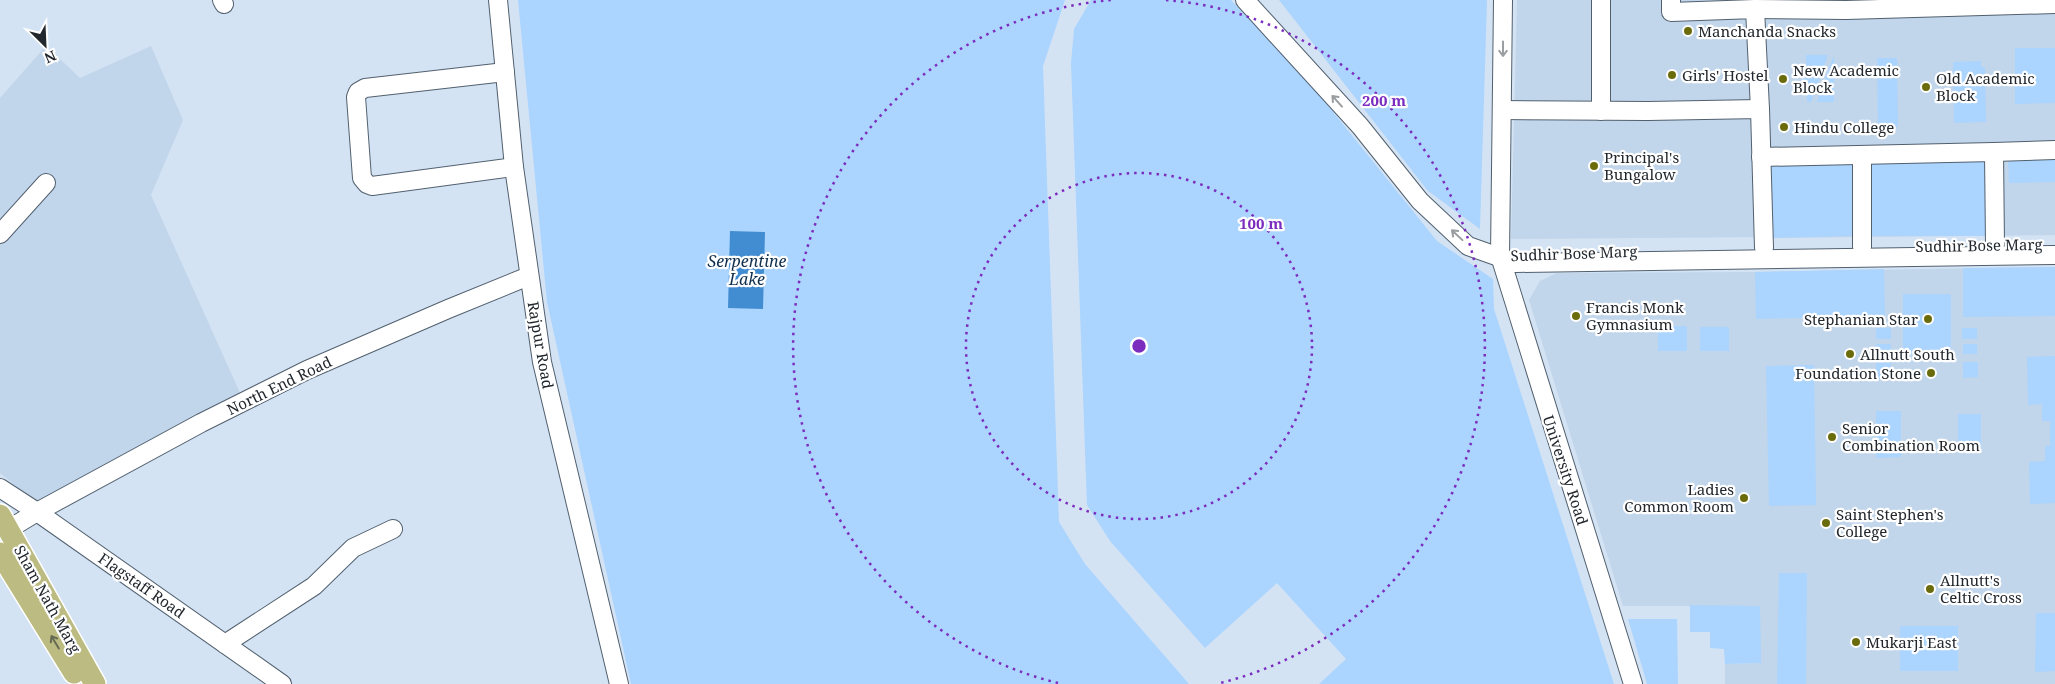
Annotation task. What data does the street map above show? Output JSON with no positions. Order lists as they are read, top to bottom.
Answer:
{
  "streets": {
    "main road": ["Sham Nath Marg"],
    "street": [
      "Sudhir Bose Marg",
      "Rajpur Road",
      "North End Road",
      "University Road",
      "Flagstaff Road"
    ]
  },
  "crossings": [
    ["Sudhir Bose Marg", "University Road"],
    ["Rajpur Road", "North End Road"],
    ["North End Road", "Flagstaff Road"],
    ["North End Road", "Sham Nath Marg"]
  ],
  "water": ["Serpentine Lake"],
  "places": [
    "Manchanda Snacks",
    "Girls' Hostel",
    "New Academic Block",
    "Old Academic Block",
    "Hindu College",
    "Principal's Bungalow",
    "Francis Monk Gymnasium",
    "Stephanian Star",
    "Allnutt South",
    "Foundation Stone",
    "Senior Combination Room",
    "Ladies Common Room",
    "Saint Stephen's College",
    "Allnutt's Celtic Cross",
    "Mukarji East"
  ],
  "north": "bottom right",
  "rings": ["200 m", "100 m"]
}
